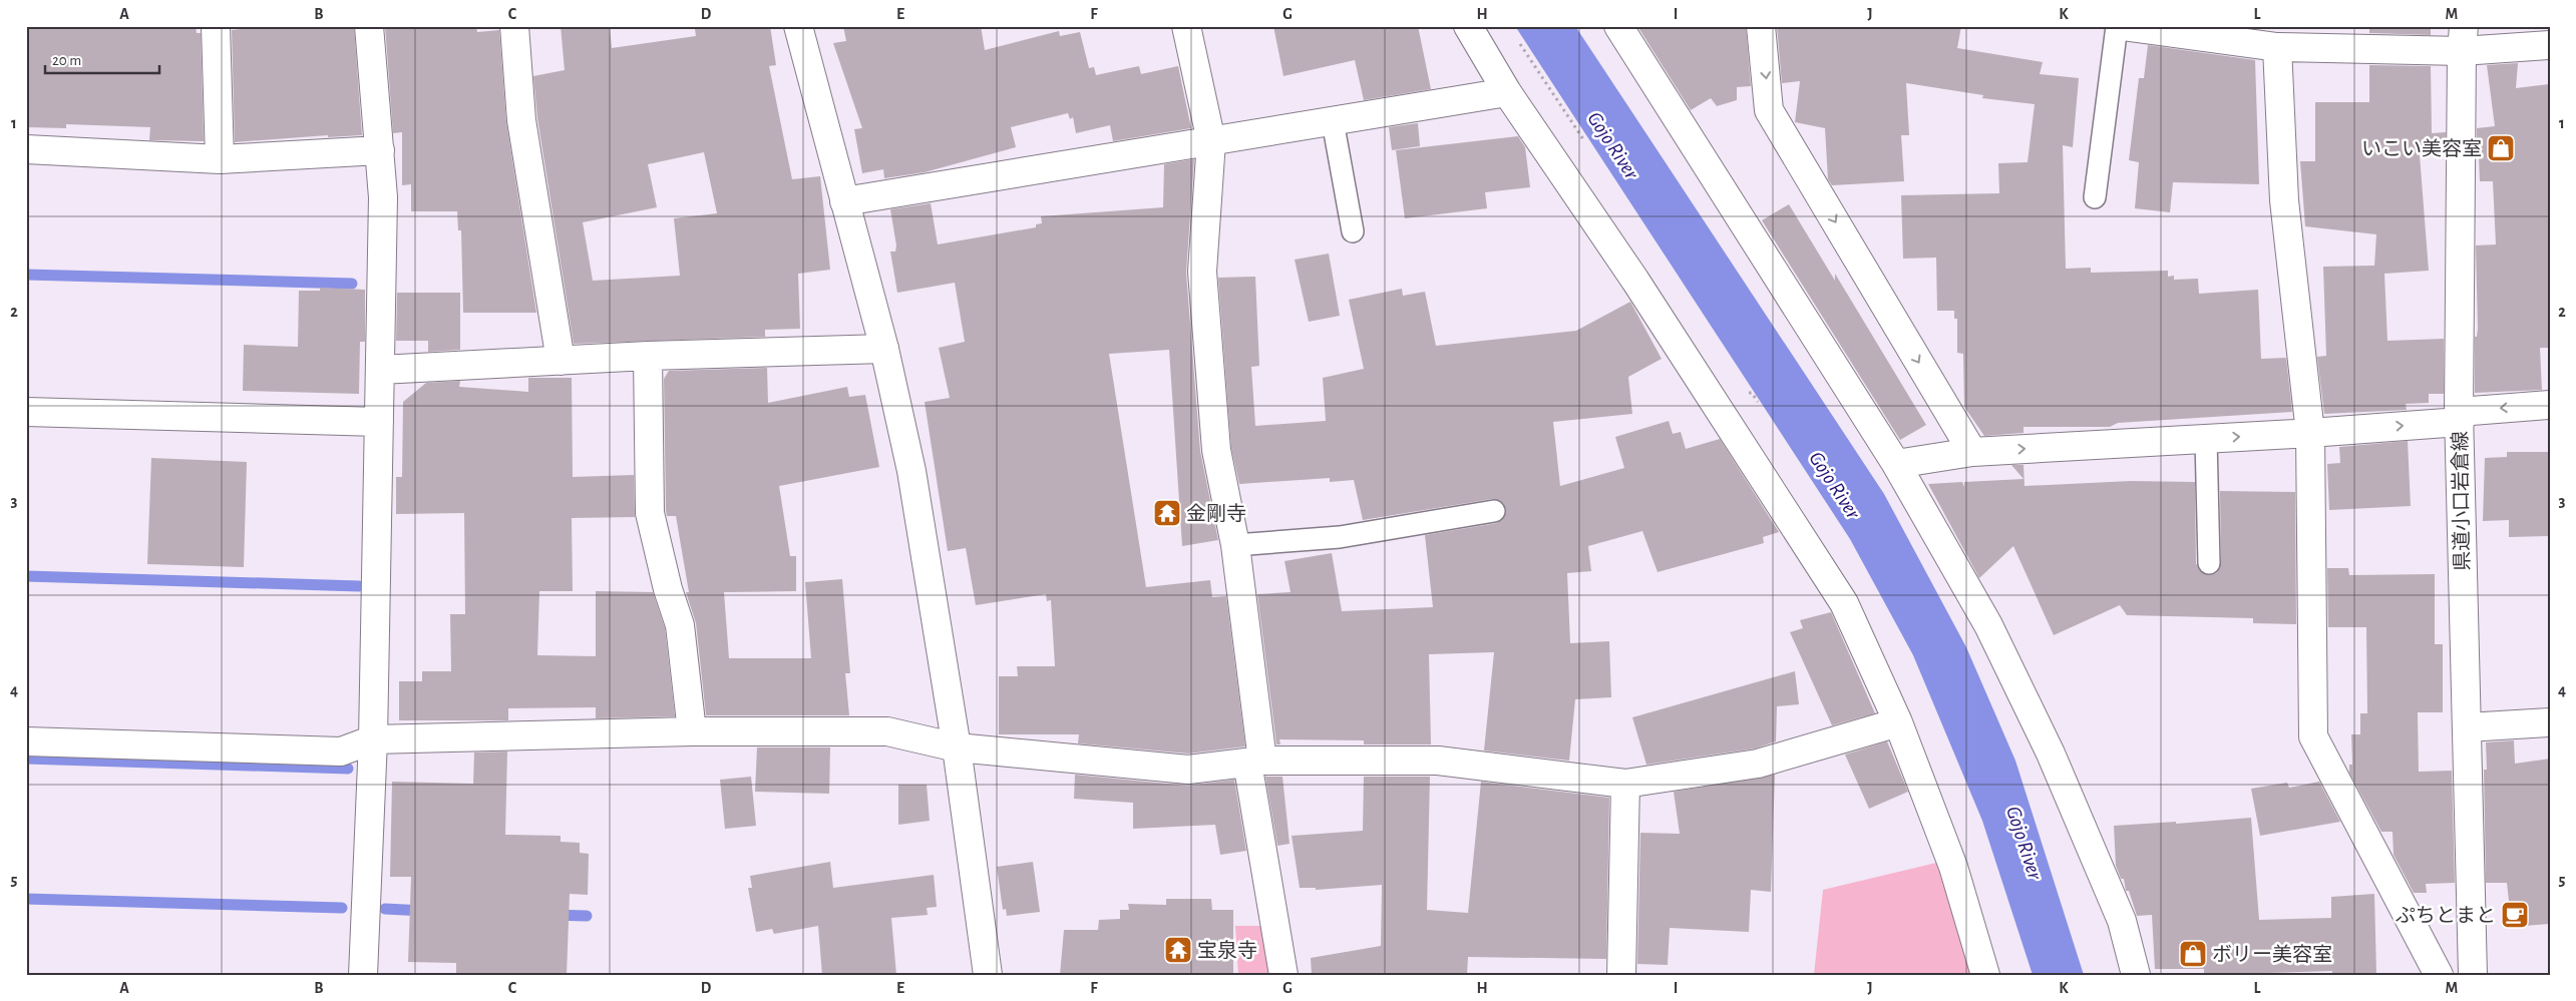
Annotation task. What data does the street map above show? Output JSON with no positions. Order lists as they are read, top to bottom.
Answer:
{
  "streets": {
    "street": ["県道小口岩倉線"]
  },
  "water": ["Gojo River"],
  "places": {
    "shop": ["いこい美容室", "ボリー美容室"],
    "temple": ["金剛寺", "宝泉寺"],
    "cafe": ["ぷちとまと"]
  },
  "scale_bar": "20 m",
  "grid": {
    "columns": [
      "A",
      "B",
      "C",
      "D",
      "E",
      "F",
      "G",
      "H",
      "I",
      "J",
      "K",
      "L",
      "M"
    ],
    "rows": [
      "1",
      "2",
      "3",
      "4",
      "5"
    ]
  }
}
